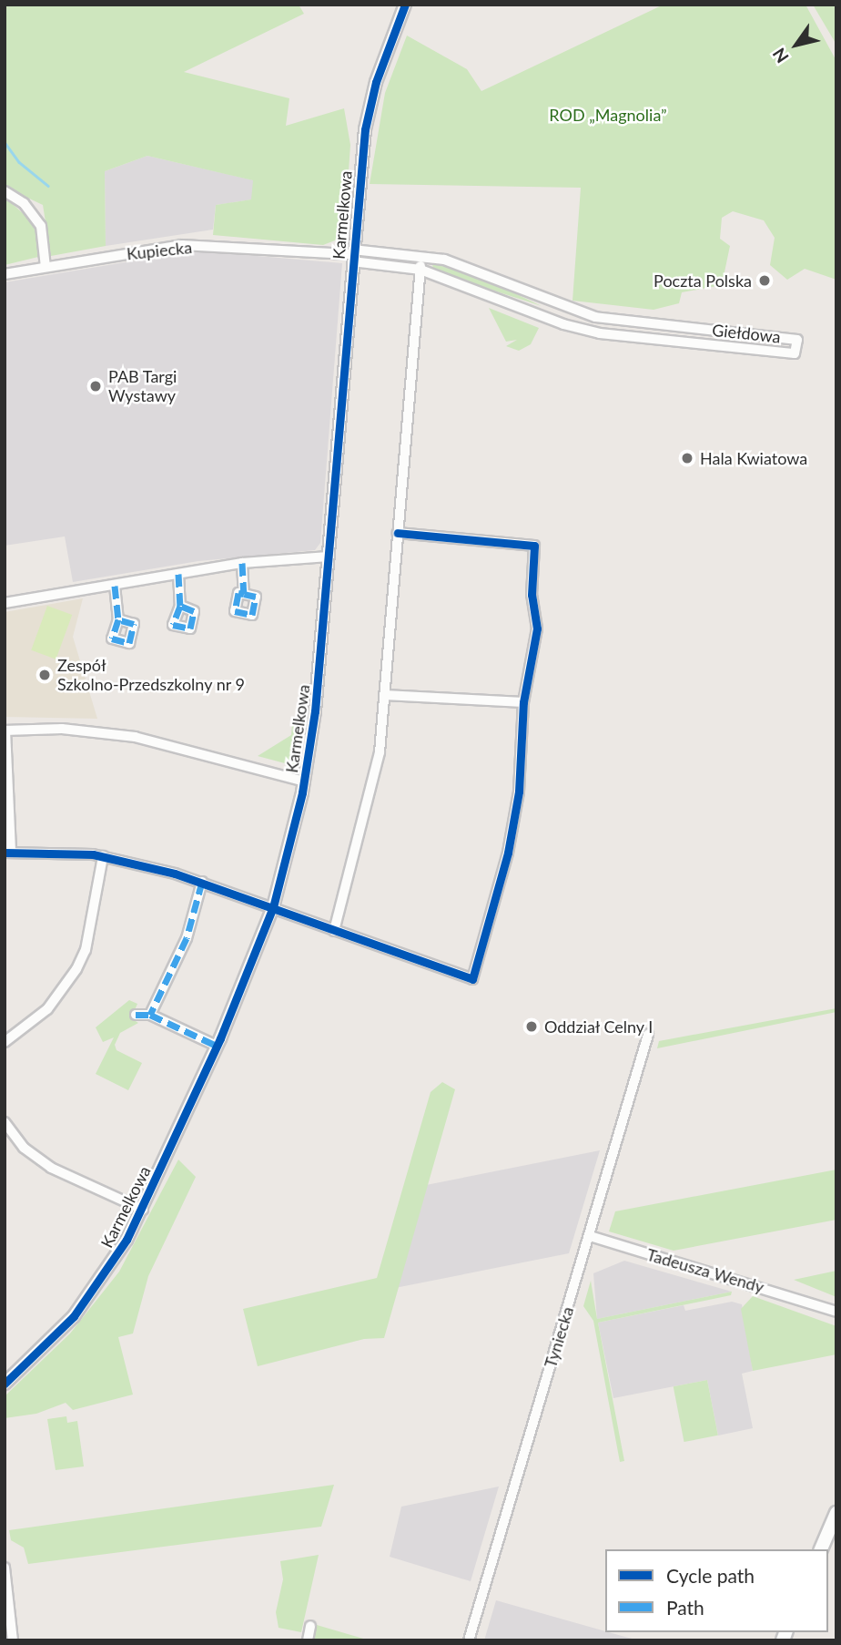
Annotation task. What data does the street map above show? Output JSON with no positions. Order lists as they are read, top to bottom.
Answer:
{
  "streets": {
    "street": [
      "Karmelkowa",
      "Kupiecka",
      "Giełdowa",
      "Tadeusza Wendy",
      "Tyniecka"
    ]
  },
  "crossings": [
    ["Karmelkowa", "Kupiecka"],
    ["Karmelkowa", "Giełdowa"],
    ["Kupiecka", "Giełdowa"],
    ["Tadeusza Wendy", "Tyniecka"]
  ],
  "parks": ["ROD „Magnolia”"],
  "places": [
    "Poczta Polska",
    "PAB Targi Wystawy",
    "Hala Kwiatowa",
    "Zespół Szkolno-Przedszkolny nr 9",
    "Oddział Celny I"
  ],
  "legend": ["Cycle path", "Path"],
  "north": "bottom left"
}
